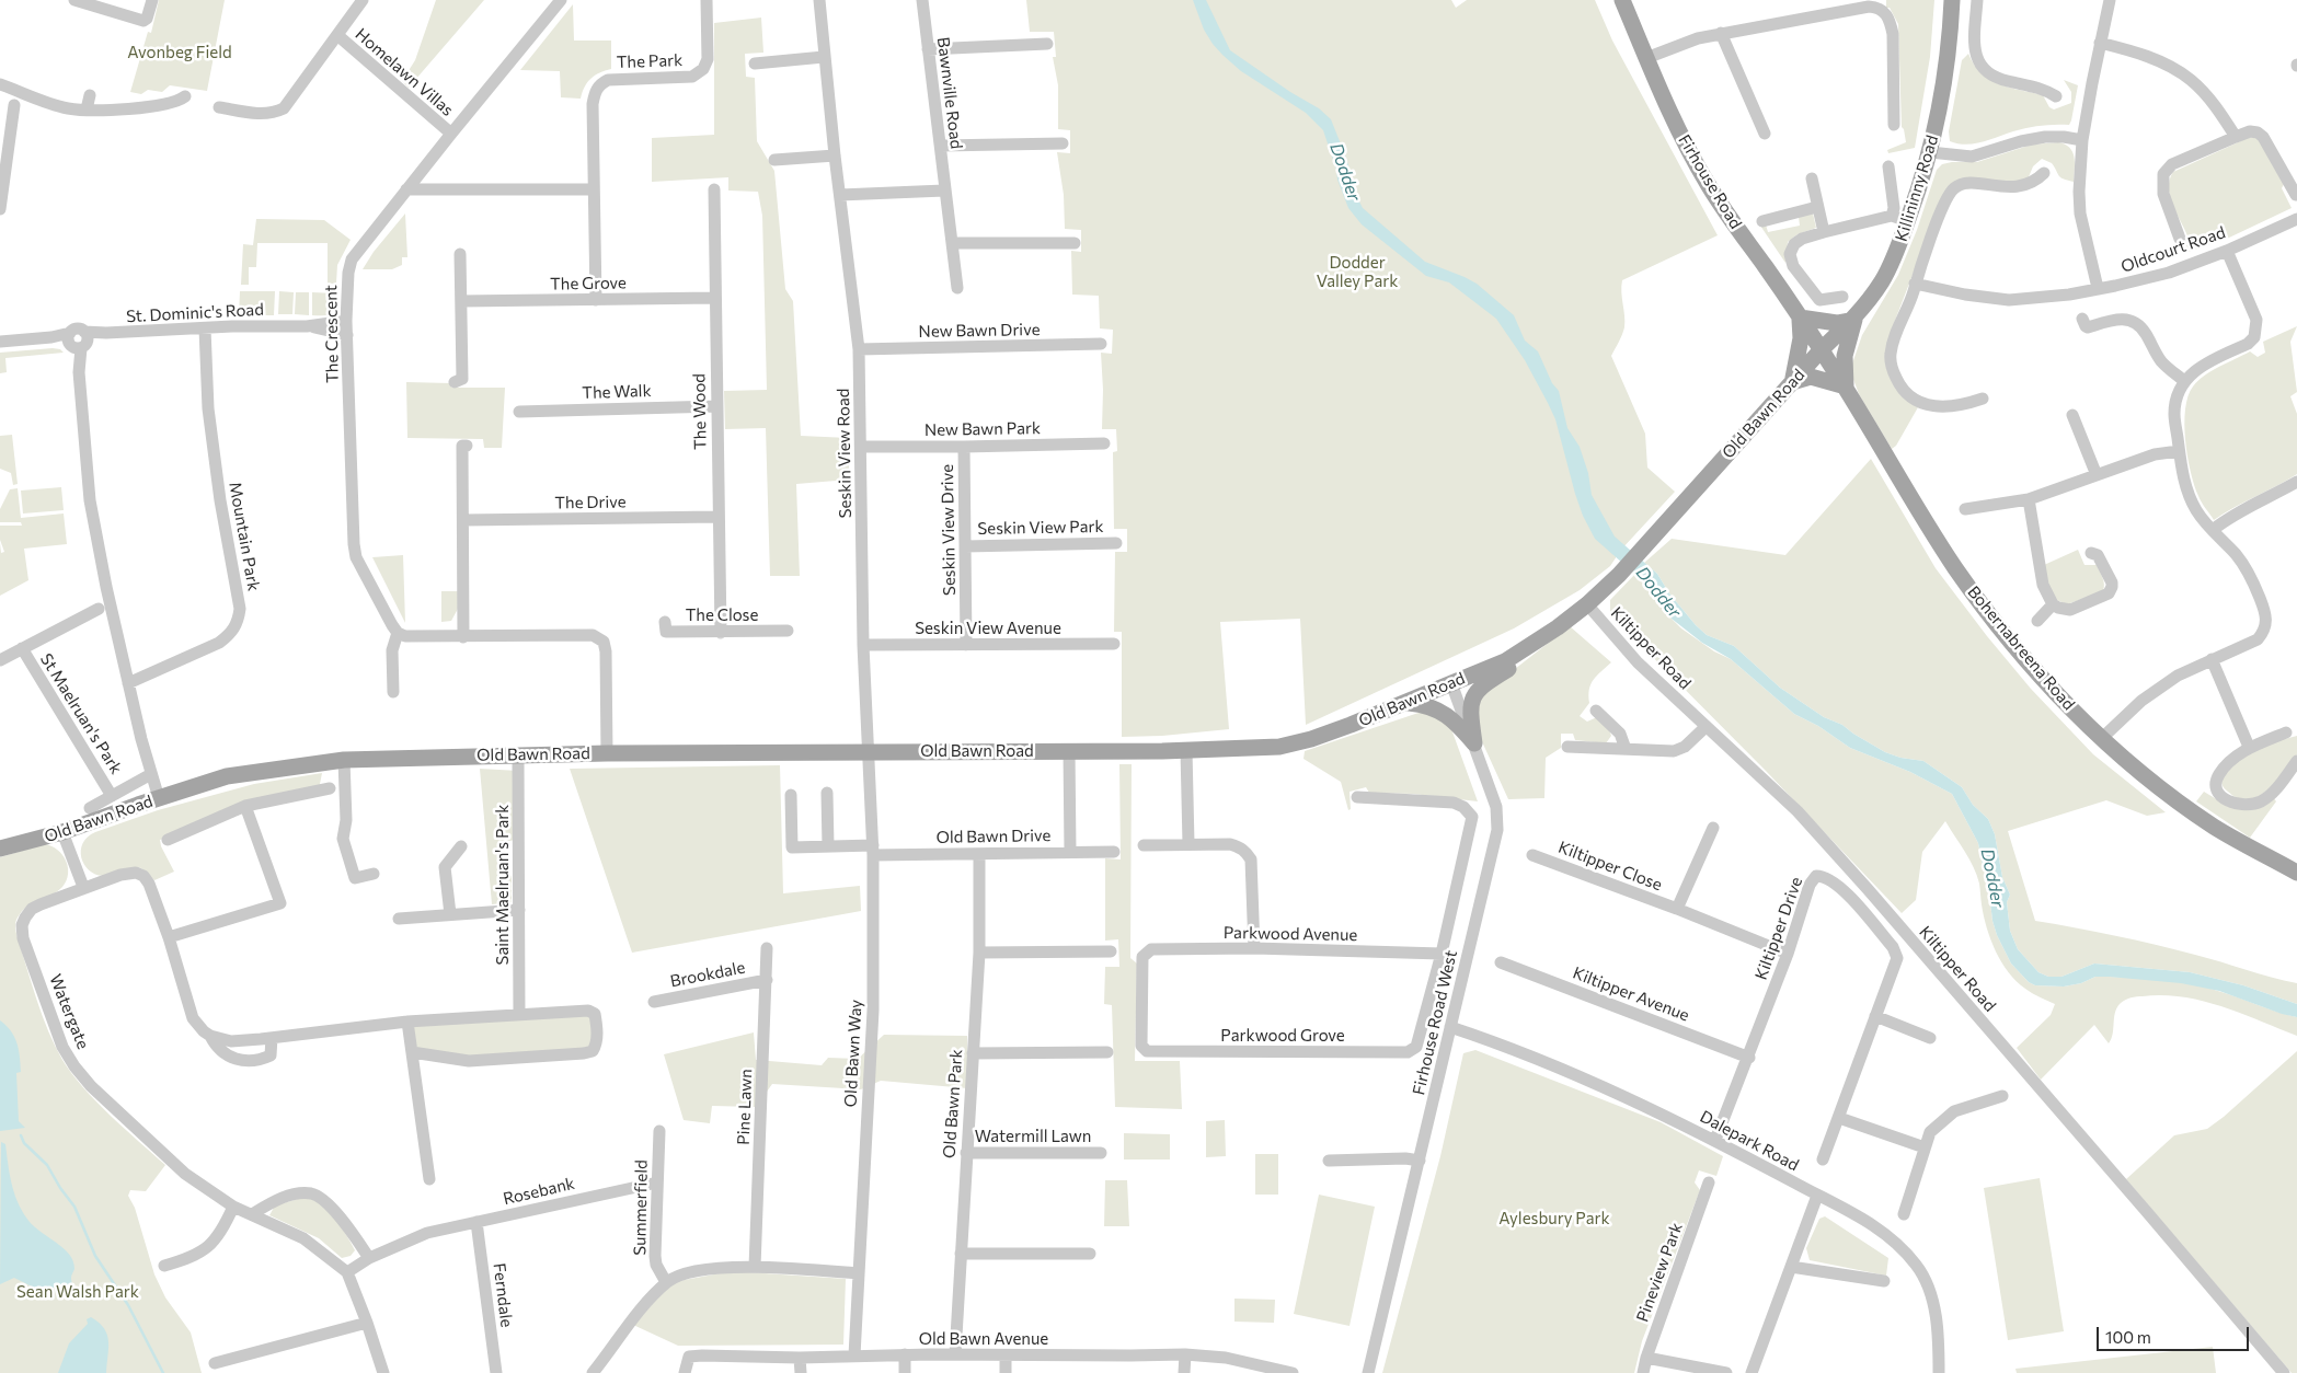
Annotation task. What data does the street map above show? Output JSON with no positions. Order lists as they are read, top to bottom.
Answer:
{
  "streets": {
    "main road": [
      "Firhouse Road",
      "Killininny Road",
      "Old Bawn Road",
      "Bohernabreena Road"
    ],
    "street": [
      "The Park",
      "Homelawn Villas",
      "Bawnville Road",
      "Oldcourt Road",
      "The Grove",
      "St. Dominic's Road",
      "New Bawn Drive",
      "The Crescent",
      "The Walk",
      "The Wood",
      "New Bawn Park",
      "Seskin View Road",
      "The Drive",
      "Seskin View Park",
      "Seskin View Drive",
      "Mountain Park",
      "The Close",
      "Seskin View Avenue",
      "Kiltipper Road",
      "St Maelruan's Park",
      "Old Bawn Drive",
      "Kiltipper Close",
      "Saint Maelruan's Park",
      "Kiltipper Drive",
      "Parkwood Avenue",
      "Brookdale",
      "Kiltipper Avenue",
      "Watergate",
      "Firhouse Road West",
      "Parkwood Grove",
      "Old Bawn Way",
      "Old Bawn Park",
      "Pine Lawn",
      "Watermill Lawn",
      "Dalepark Road",
      "Rosebank",
      "Summerfield",
      "Pineview Park",
      "Ferndale",
      "Old Bawn Avenue"
    ]
  },
  "crossings": [
    ["The Park", "The Grove"],
    ["Homelawn Villas", "The Crescent"],
    ["Firhouse Road", "Killininny Road"],
    ["Firhouse Road", "Old Bawn Road"],
    ["Firhouse Road", "Bohernabreena Road"],
    ["Killininny Road", "Old Bawn Road"],
    ["Killininny Road", "Bohernabreena Road"],
    ["The Grove", "The Wood"],
    ["St. Dominic's Road", "The Crescent"],
    ["St. Dominic's Road", "Mountain Park"],
    ["New Bawn Drive", "Seskin View Road"],
    ["The Walk", "The Wood"],
    ["The Wood", "The Drive"],
    ["The Wood", "The Close"],
    ["Old Bawn Road", "Seskin View Road"],
    ["Old Bawn Road", "Kiltipper Road"],
    ["Old Bawn Road", "Bohernabreena Road"],
    ["Old Bawn Road", "Saint Maelruan's Park"],
    ["Old Bawn Road", "Firhouse Road West"],
    ["Old Bawn Road", "Old Bawn Way"],
    ["New Bawn Park", "Seskin View Road"],
    ["New Bawn Park", "Seskin View Drive"],
    ["Seskin View Road", "Seskin View Avenue"],
    ["Seskin View Road", "Old Bawn Way"],
    ["Seskin View Park", "Seskin View Drive"],
    ["Seskin View Drive", "Seskin View Avenue"],
    ["Old Bawn Drive", "Old Bawn Way"],
    ["Old Bawn Drive", "Old Bawn Park"],
    ["Kiltipper Close", "Kiltipper Drive"],
    ["Kiltipper Drive", "Kiltipper Avenue"],
    ["Kiltipper Drive", "Dalepark Road"],
    ["Parkwood Avenue", "Parkwood Grove"],
    ["Brookdale", "Pine Lawn"],
    ["Firhouse Road West", "Dalepark Road"],
    ["Old Bawn Way", "Old Bawn Avenue"],
    ["Old Bawn Park", "Watermill Lawn"],
    ["Old Bawn Park", "Old Bawn Avenue"],
    ["Rosebank", "Summerfield"],
    ["Rosebank", "Ferndale"]
  ],
  "water": ["Dodder"],
  "parks": [
    "Avonbeg Field",
    "Dodder Valley Park",
    "Aylesbury Park",
    "Sean Walsh Park"
  ],
  "scale_bar": "100 m"
}
